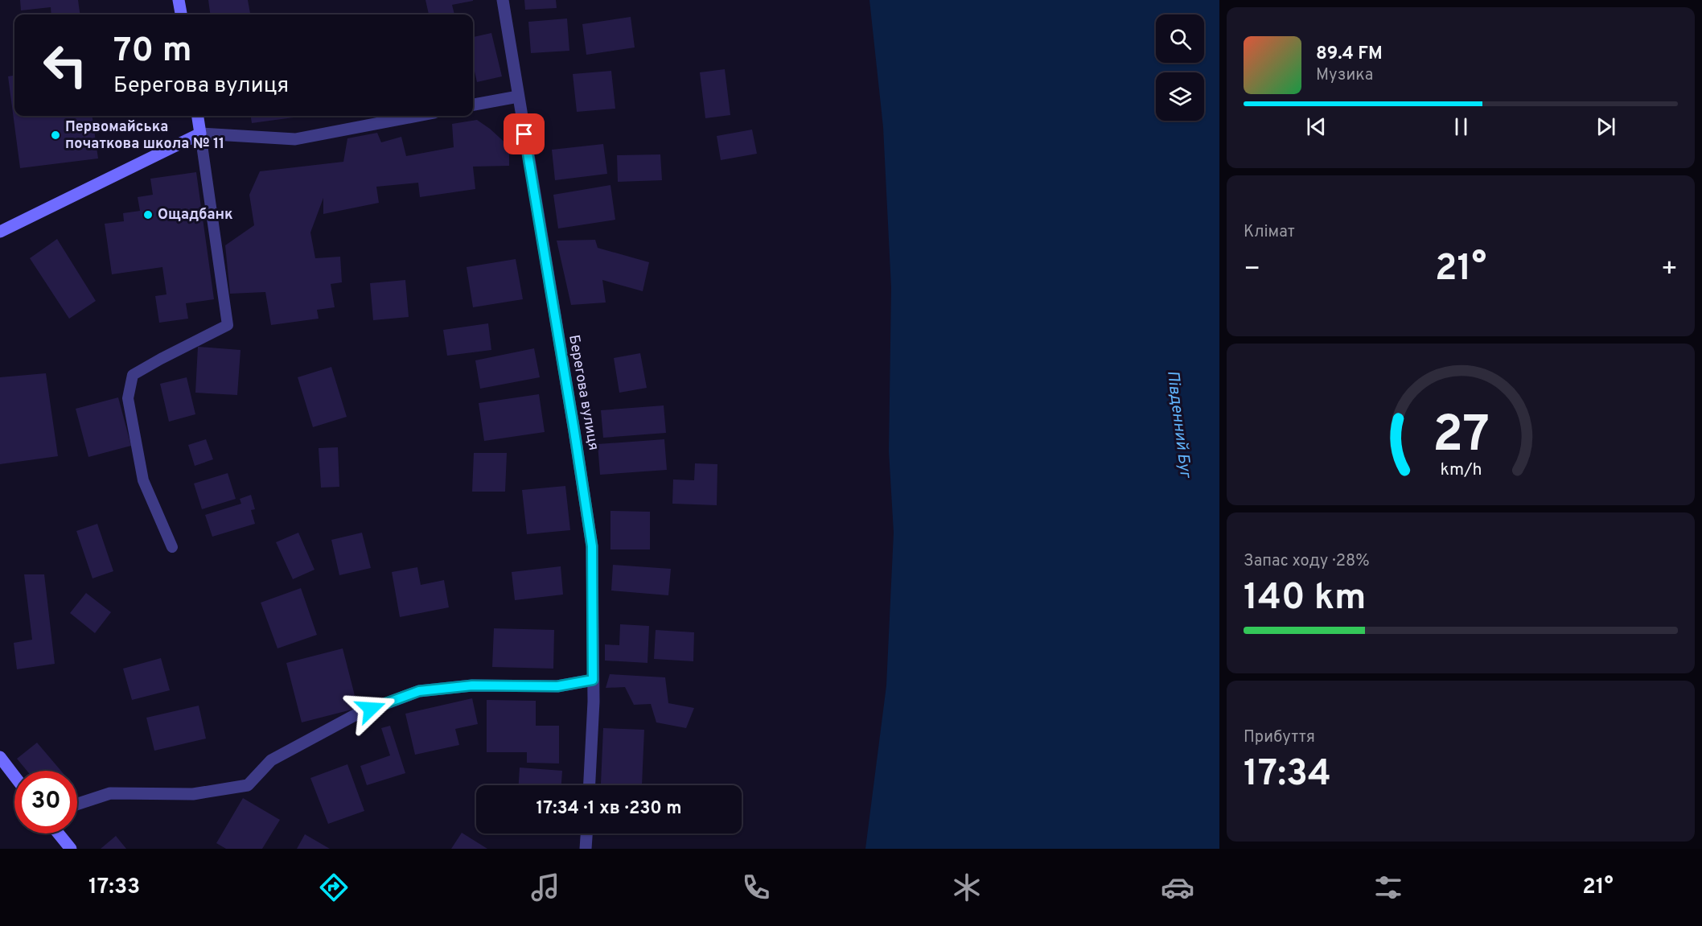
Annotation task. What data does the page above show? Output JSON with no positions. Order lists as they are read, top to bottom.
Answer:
{
  "streets": {
    "street": ["Берегова вулиця"]
  },
  "water": ["Південний Буг"],
  "places": ["Первомайська початкова школа № 11", "Ощадбанк"],
  "page": {
    "turn": ["70 m", "Берегова вулиця"],
    "song": ["89.4 FM", "Музика"],
    "tile": [
      "Клімат",
      ["Запас ходу · 28%", "140 km"],
      ["Прибуття", "17:34"]
    ],
    "heat": ["−", "21°", "+"],
    "limit": "30",
    "trip": "17:34 · 1 хв · 230 m",
    "tabs": ["17:33", "21°"],
    "gauge": ["27", "km/h"]
  }
}
